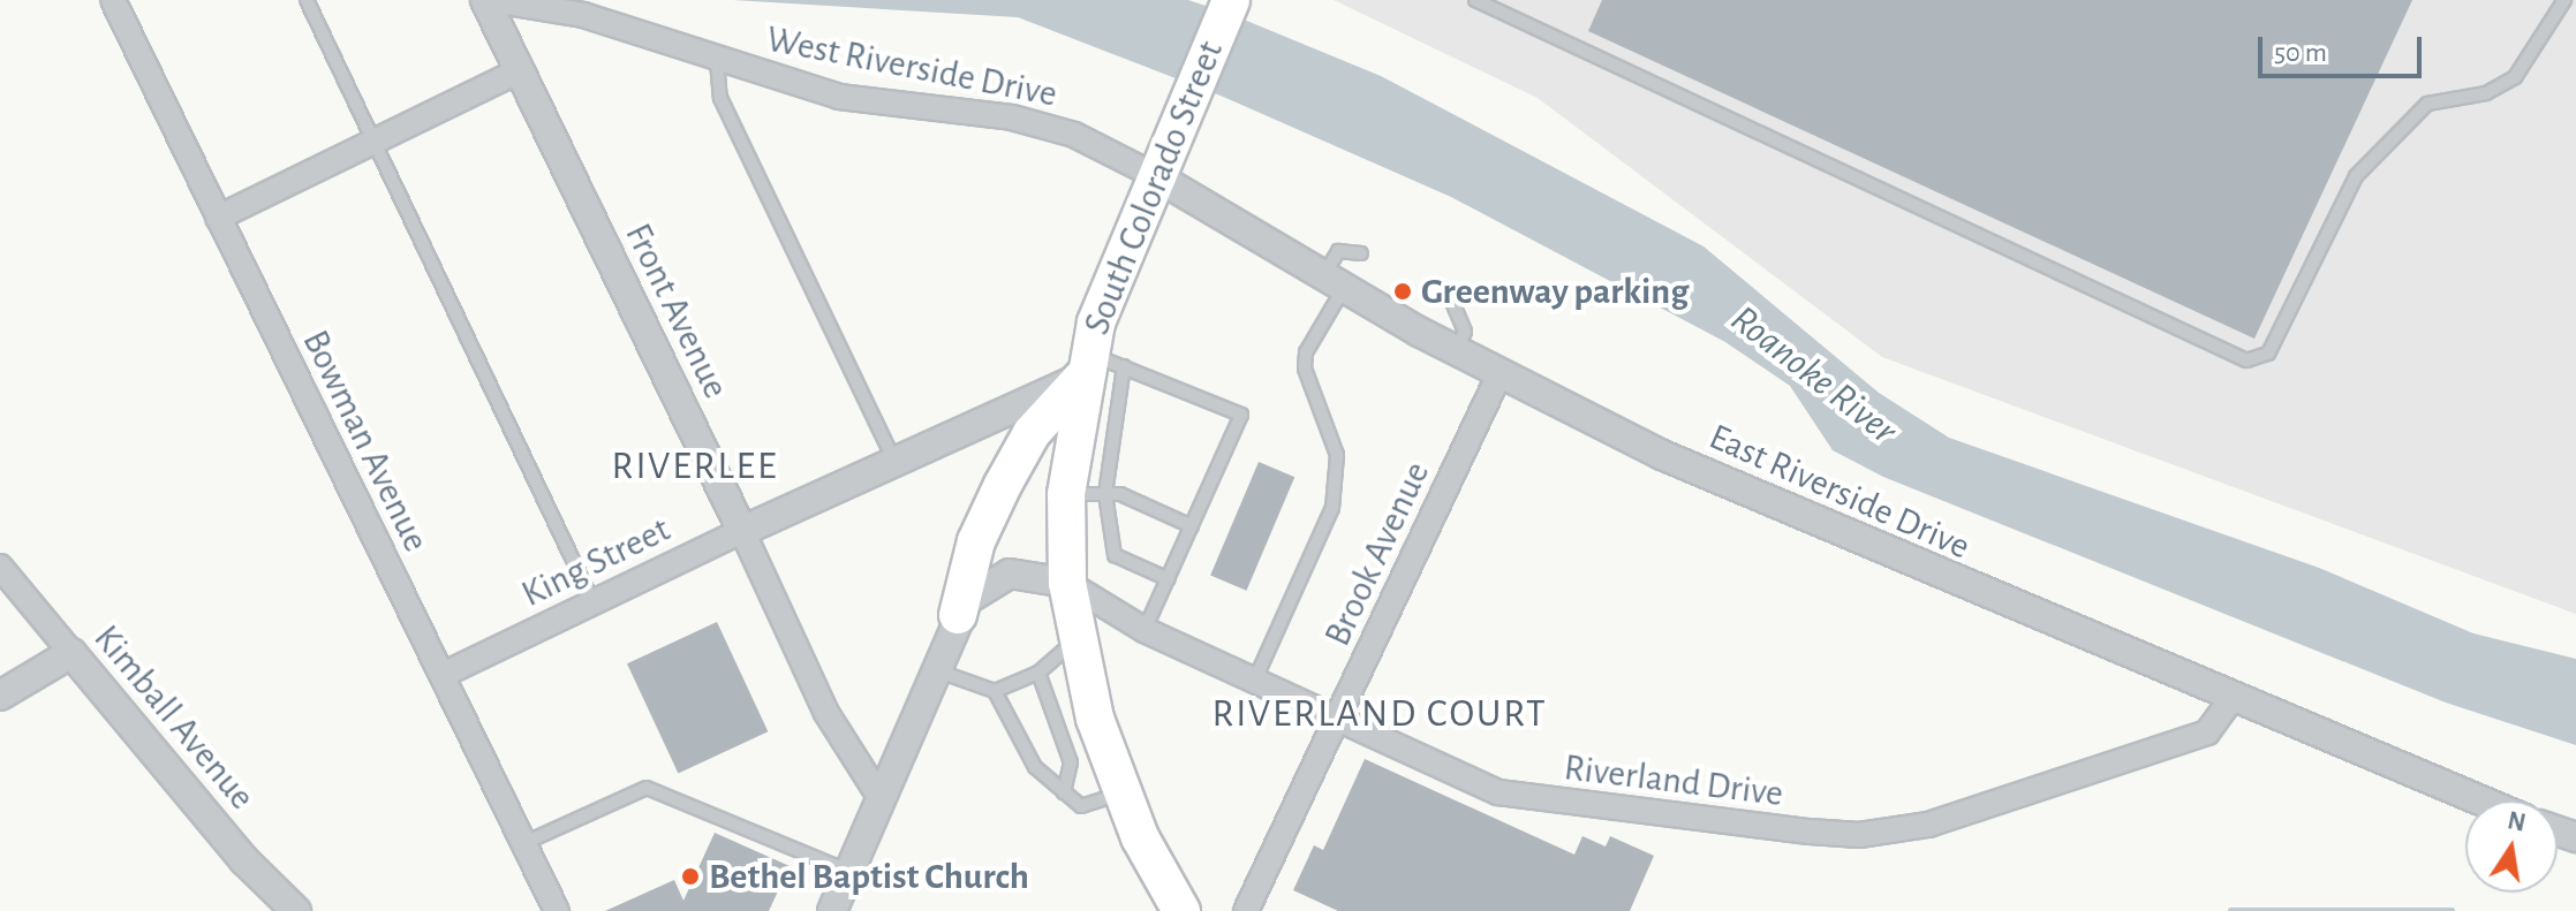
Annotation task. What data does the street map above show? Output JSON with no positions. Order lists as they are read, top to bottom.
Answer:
{
  "streets": {
    "main road": ["South Colorado Street"],
    "street": [
      "West Riverside Drive",
      "Front Avenue",
      "Bowman Avenue",
      "East Riverside Drive",
      "Brook Avenue",
      "King Street",
      "Kimball Avenue",
      "Riverland Drive"
    ]
  },
  "crossings": [
    ["West Riverside Drive", "South Colorado Street"],
    ["West Riverside Drive", "Front Avenue"],
    ["West Riverside Drive", "East Riverside Drive"],
    ["South Colorado Street", "East Riverside Drive"],
    ["South Colorado Street", "King Street"],
    ["Front Avenue", "King Street"],
    ["Bowman Avenue", "King Street"],
    ["East Riverside Drive", "Brook Avenue"],
    ["East Riverside Drive", "Riverland Drive"],
    ["Brook Avenue", "Riverland Drive"]
  ],
  "districts": ["RIVERLEE", "RIVERLAND COURT"],
  "water": ["Roanoke River"],
  "places": ["Greenway parking", "Bethel Baptist Church"],
  "scale_bar": "50 m",
  "north": "top"
}
